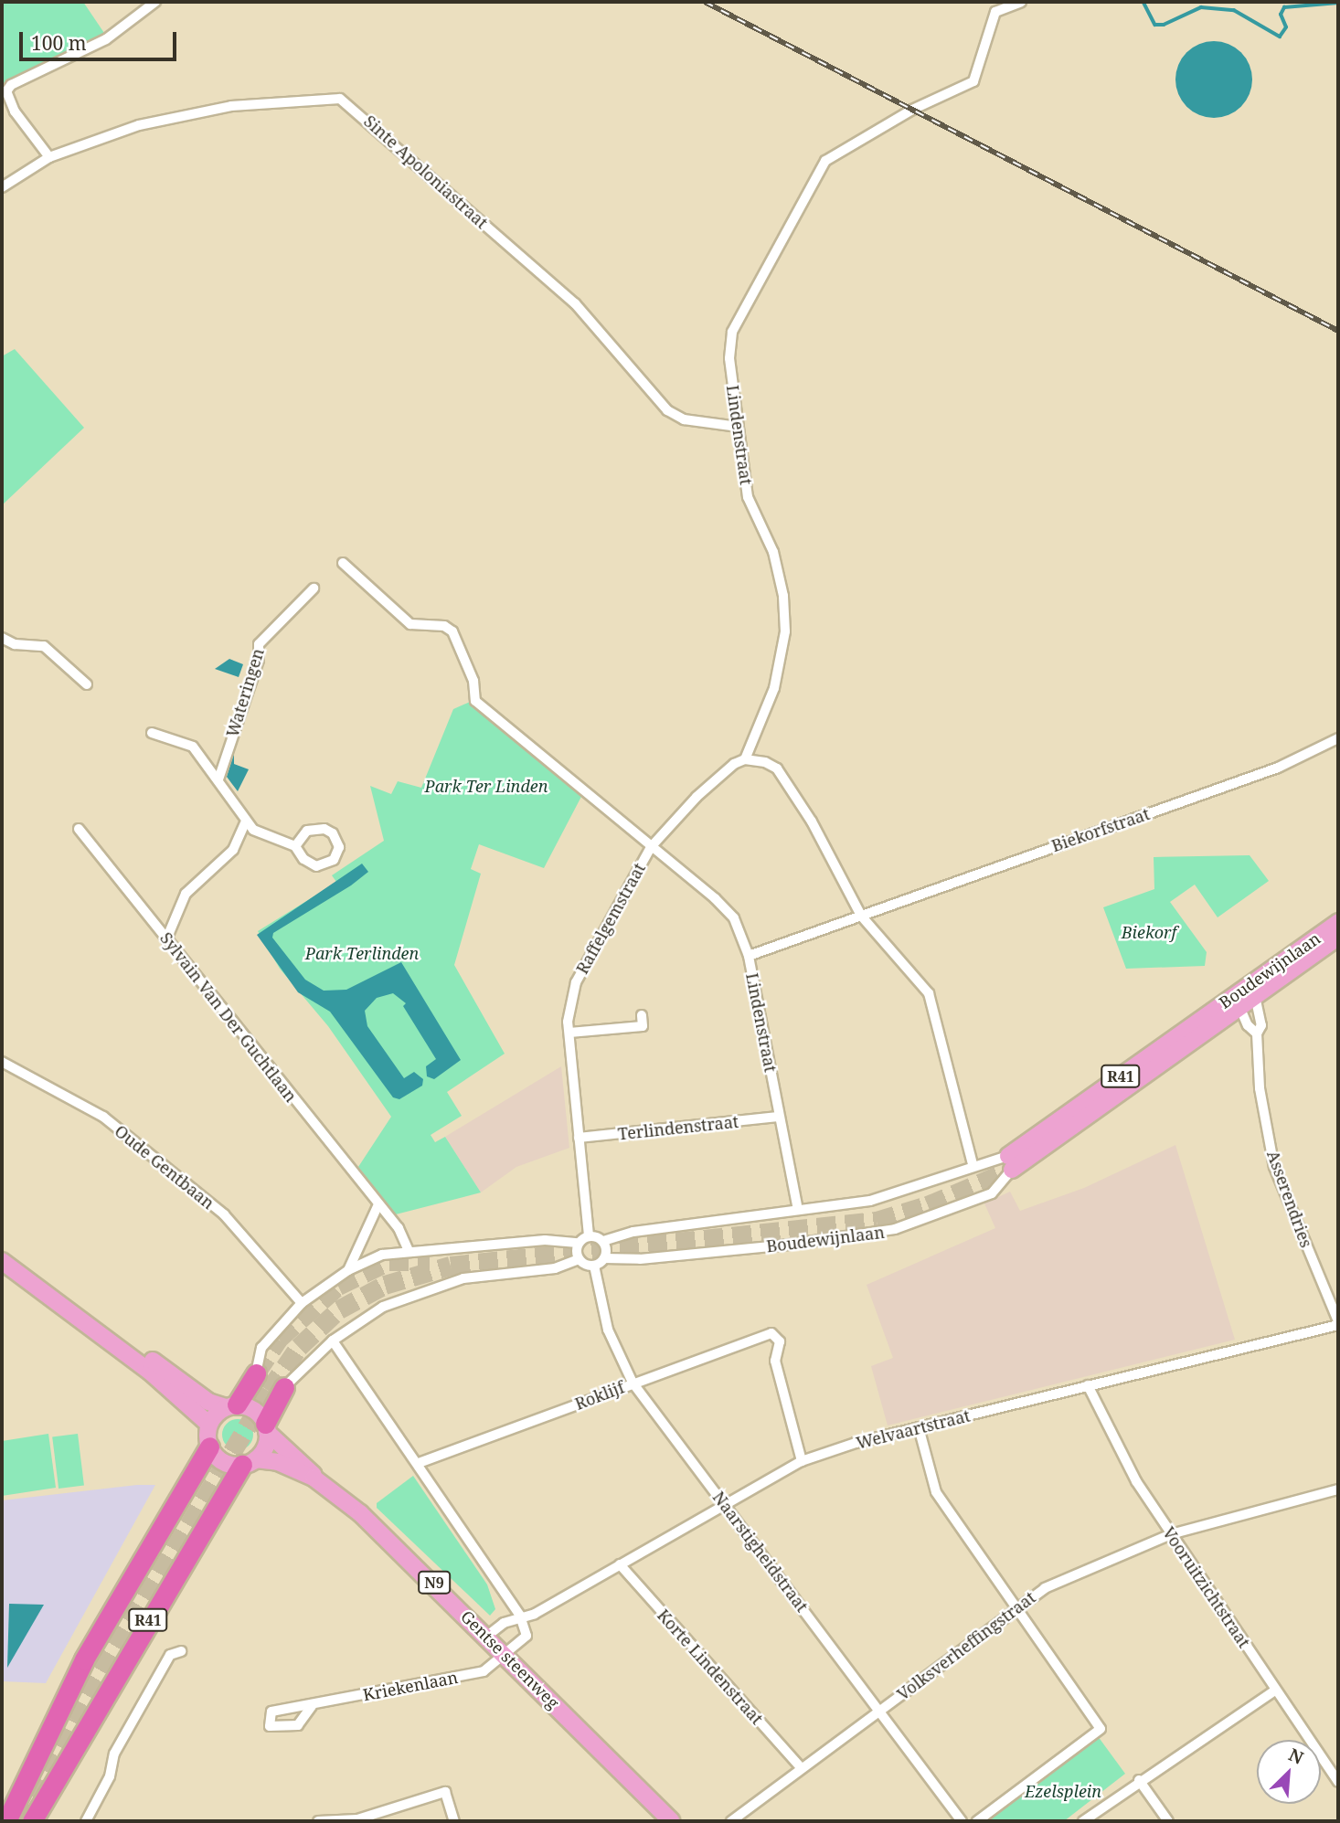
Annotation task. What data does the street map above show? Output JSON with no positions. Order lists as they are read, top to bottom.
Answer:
{
  "streets": {
    "highway": ["R41"],
    "main road": ["Boudewijnlaan", "N9", "Gentse steenweg"],
    "street": [
      "Sinte Apoloniastraat",
      "Lindenstraat",
      "Wateringen",
      "Biekorfstraat",
      "Raffelgemstraat",
      "Sylvain Van Der Guchtlaan",
      "Terlindenstraat",
      "Oude Gentbaan",
      "Asserendries",
      "Roklijf",
      "Welvaartstraat",
      "Naarstigheidstraat",
      "Vooruitzichtstraat",
      "Volksverheffingstraat",
      "Korte Lindenstraat",
      "Kriekenlaan"
    ]
  },
  "crossings": [
    ["Sinte Apoloniastraat", "Lindenstraat"],
    ["Lindenstraat", "Biekorfstraat"],
    ["Lindenstraat", "Raffelgemstraat"],
    ["Lindenstraat", "Terlindenstraat"],
    ["Raffelgemstraat", "Boudewijnlaan"],
    ["Raffelgemstraat", "R41"],
    ["Raffelgemstraat", "Terlindenstraat"],
    ["Raffelgemstraat", "Naarstigheidstraat"],
    ["Boudewijnlaan", "R41"],
    ["Boudewijnlaan", "Asserendries"],
    ["Boudewijnlaan", "Naarstigheidstraat"],
    ["R41", "Naarstigheidstraat"],
    ["R41", "N9"],
    ["R41", "Gentse steenweg"],
    ["Asserendries", "Welvaartstraat"],
    ["Roklijf", "Welvaartstraat"],
    ["Roklijf", "Naarstigheidstraat"],
    ["Welvaartstraat", "Naarstigheidstraat"],
    ["Welvaartstraat", "Vooruitzichtstraat"],
    ["Welvaartstraat", "Gentse steenweg"],
    ["Welvaartstraat", "Korte Lindenstraat"],
    ["Naarstigheidstraat", "Volksverheffingstraat"],
    ["N9", "Gentse steenweg"],
    ["Vooruitzichtstraat", "Volksverheffingstraat"],
    ["Volksverheffingstraat", "Korte Lindenstraat"],
    ["Gentse steenweg", "Kriekenlaan"]
  ],
  "parks": [
    "Park Ter Linden",
    "Biekorf",
    "Park Terlinden",
    "Ezelsplein"
  ],
  "scale_bar": "100 m",
  "north": "top right"
}
